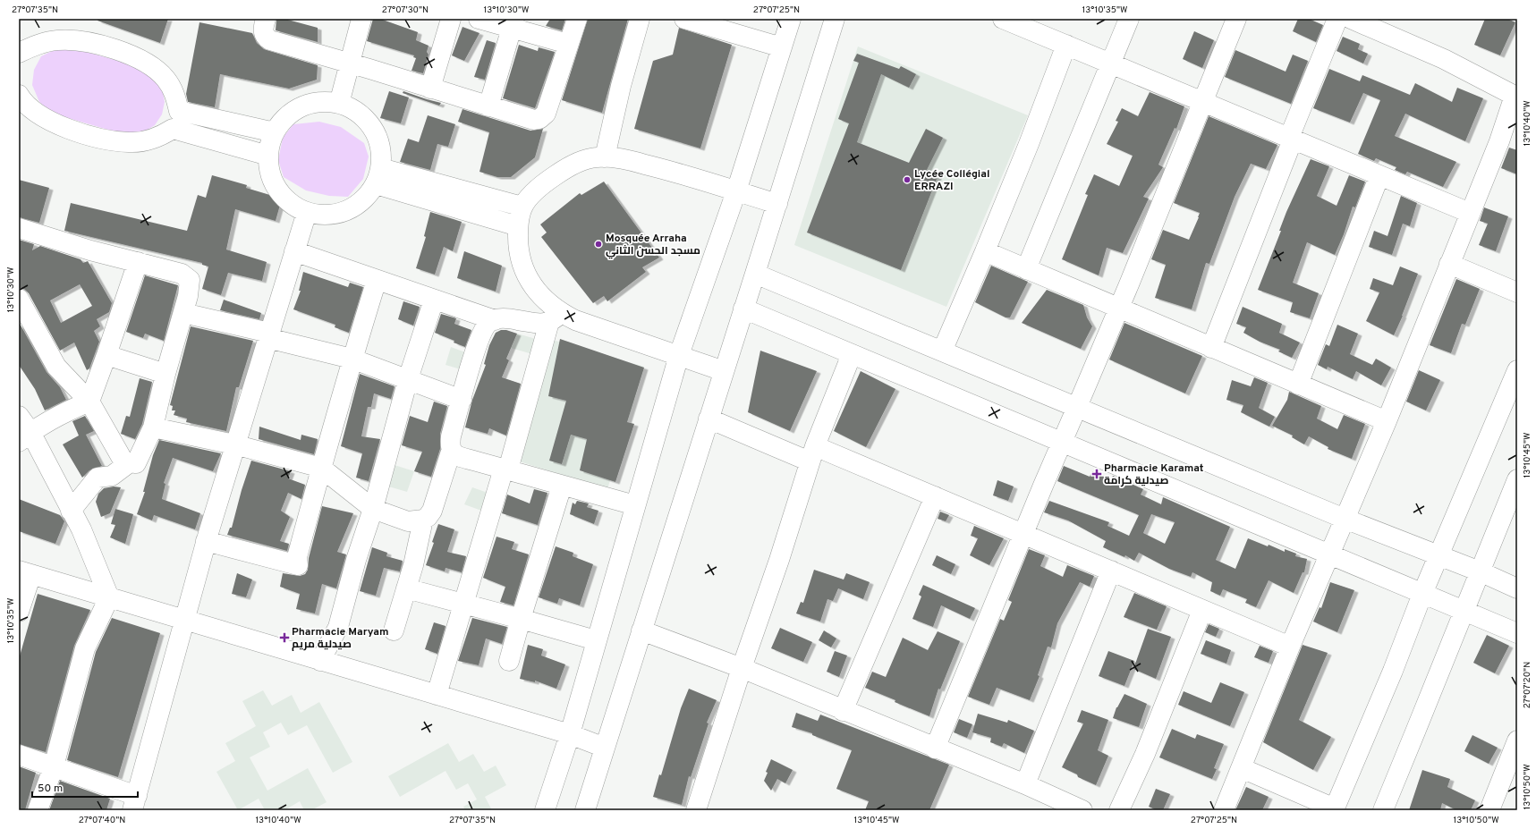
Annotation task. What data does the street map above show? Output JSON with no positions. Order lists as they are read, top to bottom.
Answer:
{
  "places": {
    "other": ["Lycée Collégial ERRAZI", "Mosquée Arraha مسجد الحسن الثاني"],
    "health": ["Pharmacie Karamat صيدلية كرامة", "Pharmacie Maryam صيدلية مريم"]
  },
  "scale_bar": "50 m",
  "coordinates": [
    "27°07'35\"N",
    "27°07'30\"N",
    "13°10'30\"W",
    "27°07'25\"N",
    "13°10'35\"W",
    "13°10'40\"W",
    "13°10'45\"W",
    "27°07'20\"N",
    "13°10'50\"W",
    "27°07'40\"N"
  ]
}
